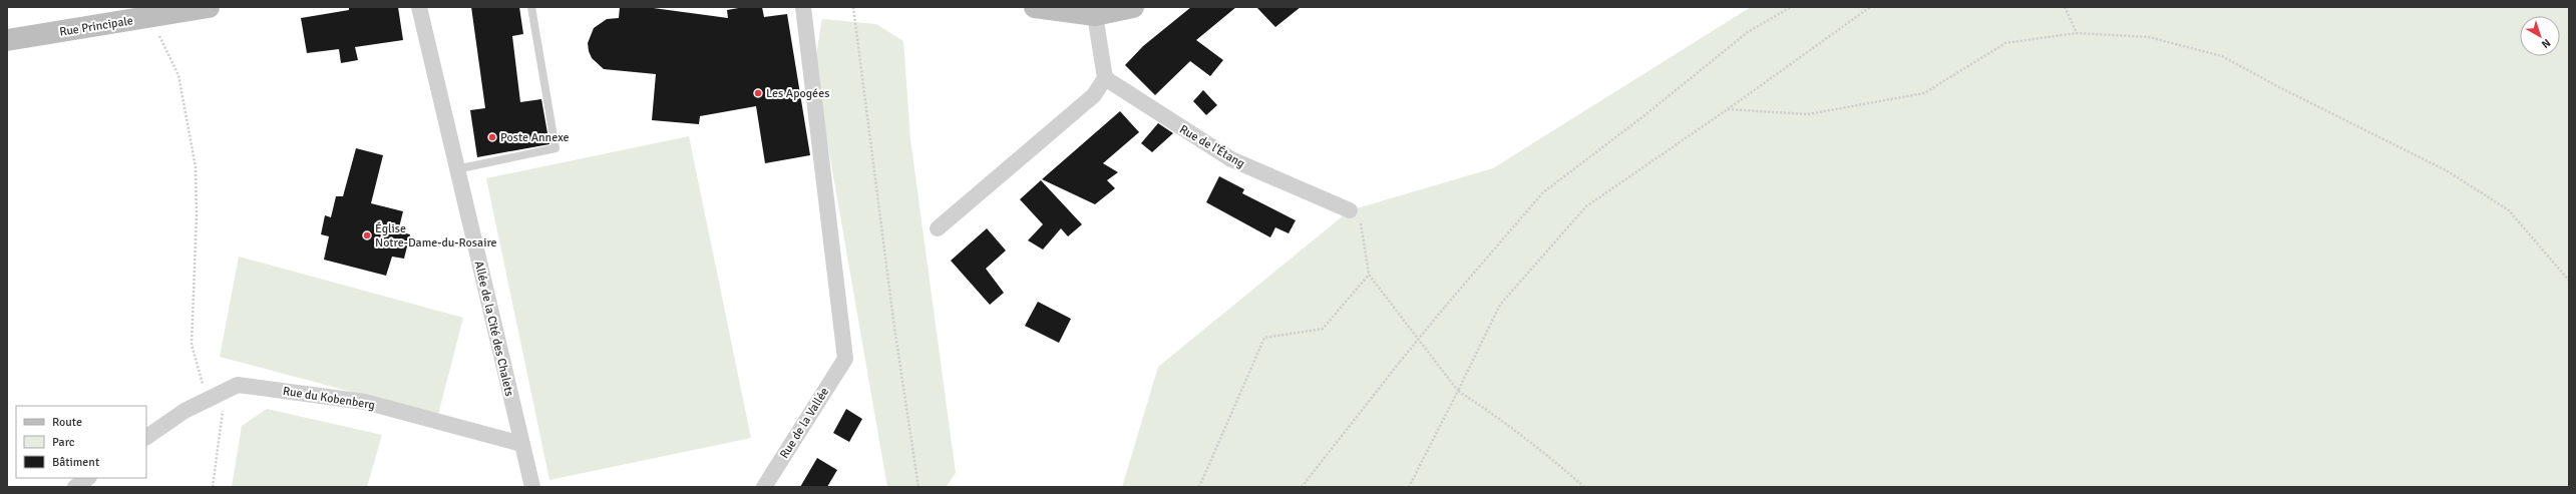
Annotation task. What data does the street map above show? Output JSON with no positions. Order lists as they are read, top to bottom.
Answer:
{
  "streets": {
    "main road": ["Rue Principale"],
    "street": [
      "Rue de l'Étang",
      "Allée de la Cité des Chalets",
      "Rue du Kobenberg",
      "Rue de la Vallée"
    ]
  },
  "crossings": [
    ["Allée de la Cité des Chalets", "Rue du Kobenberg"]
  ],
  "places": ["Les Apogées", "Poste Annexe", "Église Notre-Dame-du-Rosaire"],
  "legend": ["Route", "Parc", "Bâtiment"],
  "north": "bottom right"
}
